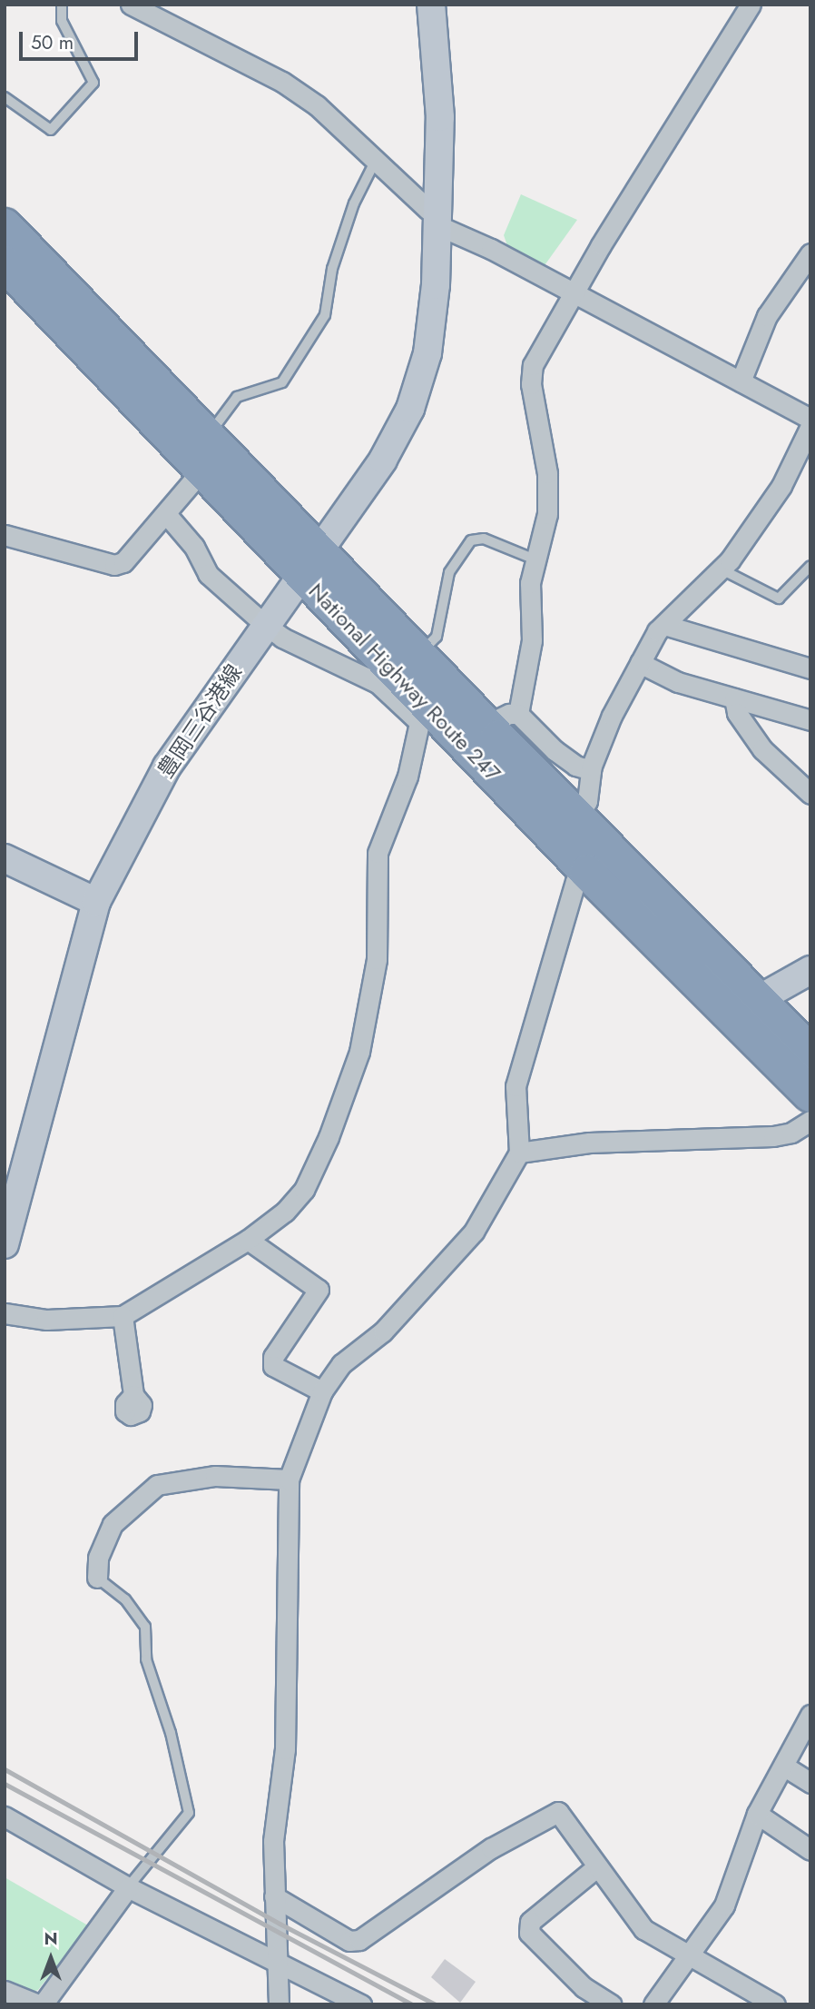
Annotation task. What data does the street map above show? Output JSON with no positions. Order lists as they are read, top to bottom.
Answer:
{
  "streets": {
    "highway": ["National Highway Route 247"],
    "main road": ["豊岡三谷港線"]
  },
  "crossings": [
    ["National Highway Route 247", "豊岡三谷港線"]
  ],
  "scale_bar": "50 m",
  "north": "top"
}
